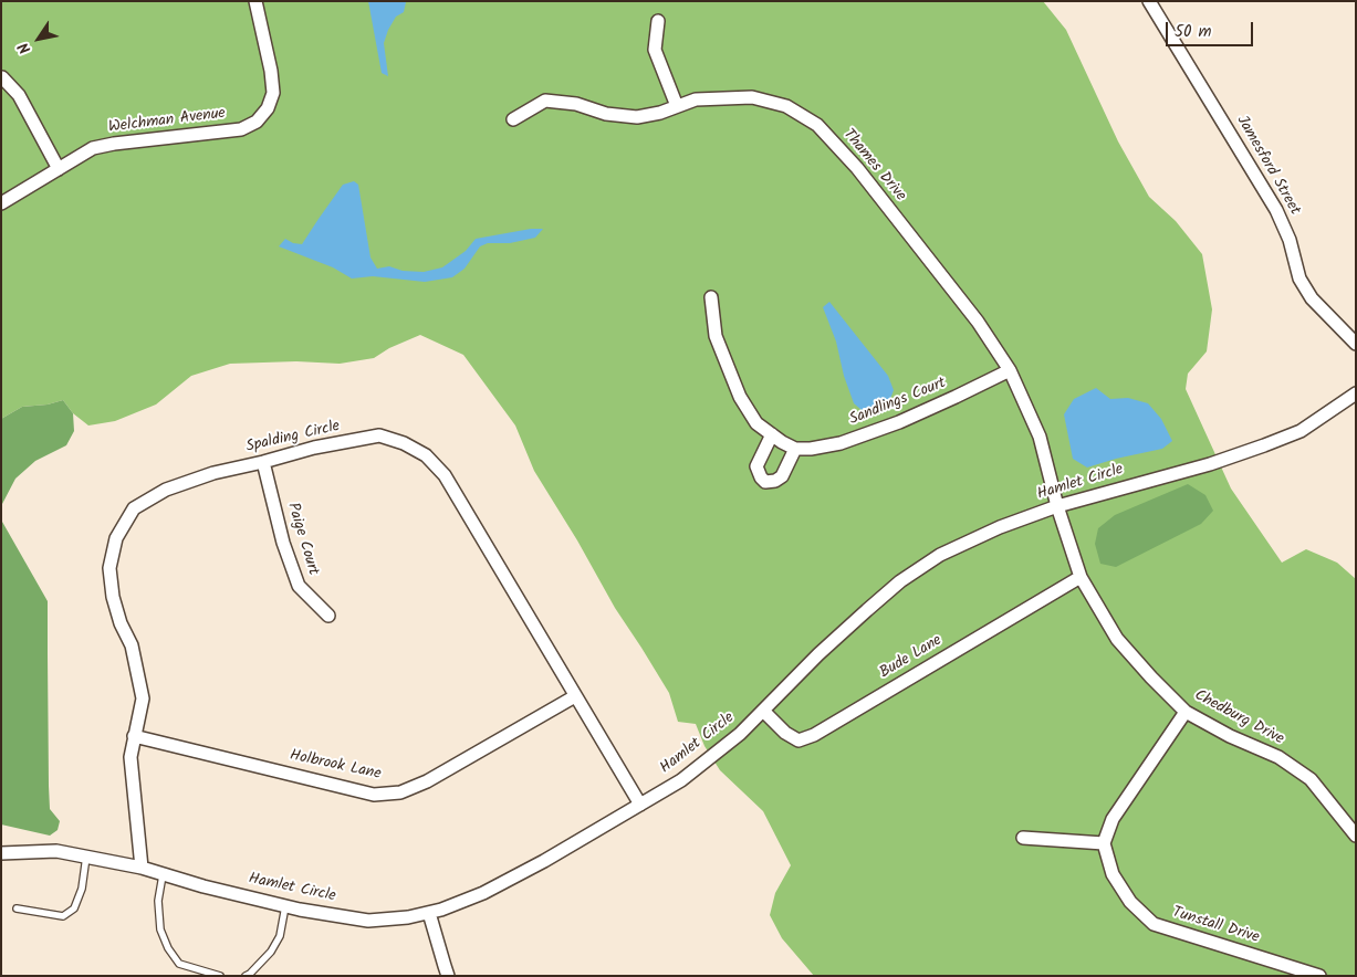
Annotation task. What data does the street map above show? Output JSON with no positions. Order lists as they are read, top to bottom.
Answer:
{
  "streets": {
    "street": [
      "Welchman Avenue",
      "Thames Drive",
      "Jamesford Street",
      "Sandlings Court",
      "Spalding Circle",
      "Hamlet Circle",
      "Paige Court",
      "Bude Lane",
      "Chedburg Drive",
      "Holbrook Lane",
      "Tunstall Drive"
    ]
  },
  "crossings": [
    ["Thames Drive", "Sandlings Court"],
    ["Thames Drive", "Hamlet Circle"],
    ["Thames Drive", "Chedburg Drive"],
    ["Spalding Circle", "Hamlet Circle"],
    ["Spalding Circle", "Paige Court"],
    ["Spalding Circle", "Holbrook Lane"],
    ["Hamlet Circle", "Bude Lane"],
    ["Hamlet Circle", "Chedburg Drive"],
    ["Bude Lane", "Chedburg Drive"]
  ],
  "scale_bar": "50 m",
  "north": "bottom left"
}
